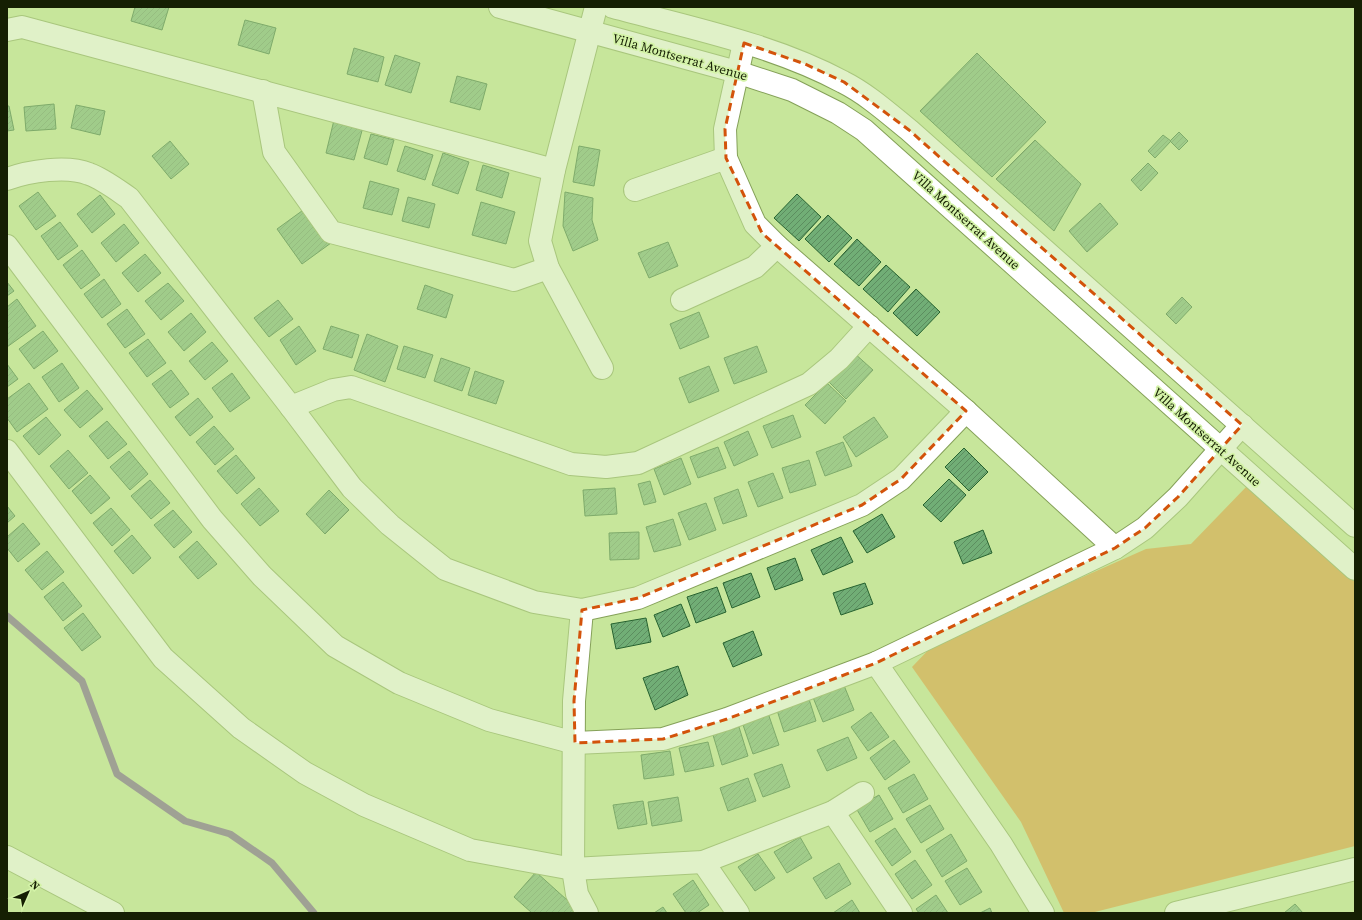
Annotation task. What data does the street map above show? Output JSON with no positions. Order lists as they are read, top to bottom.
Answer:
{
  "streets": {
    "street": ["Villa Montserrat Avenue"]
  },
  "north": "top right"
}
